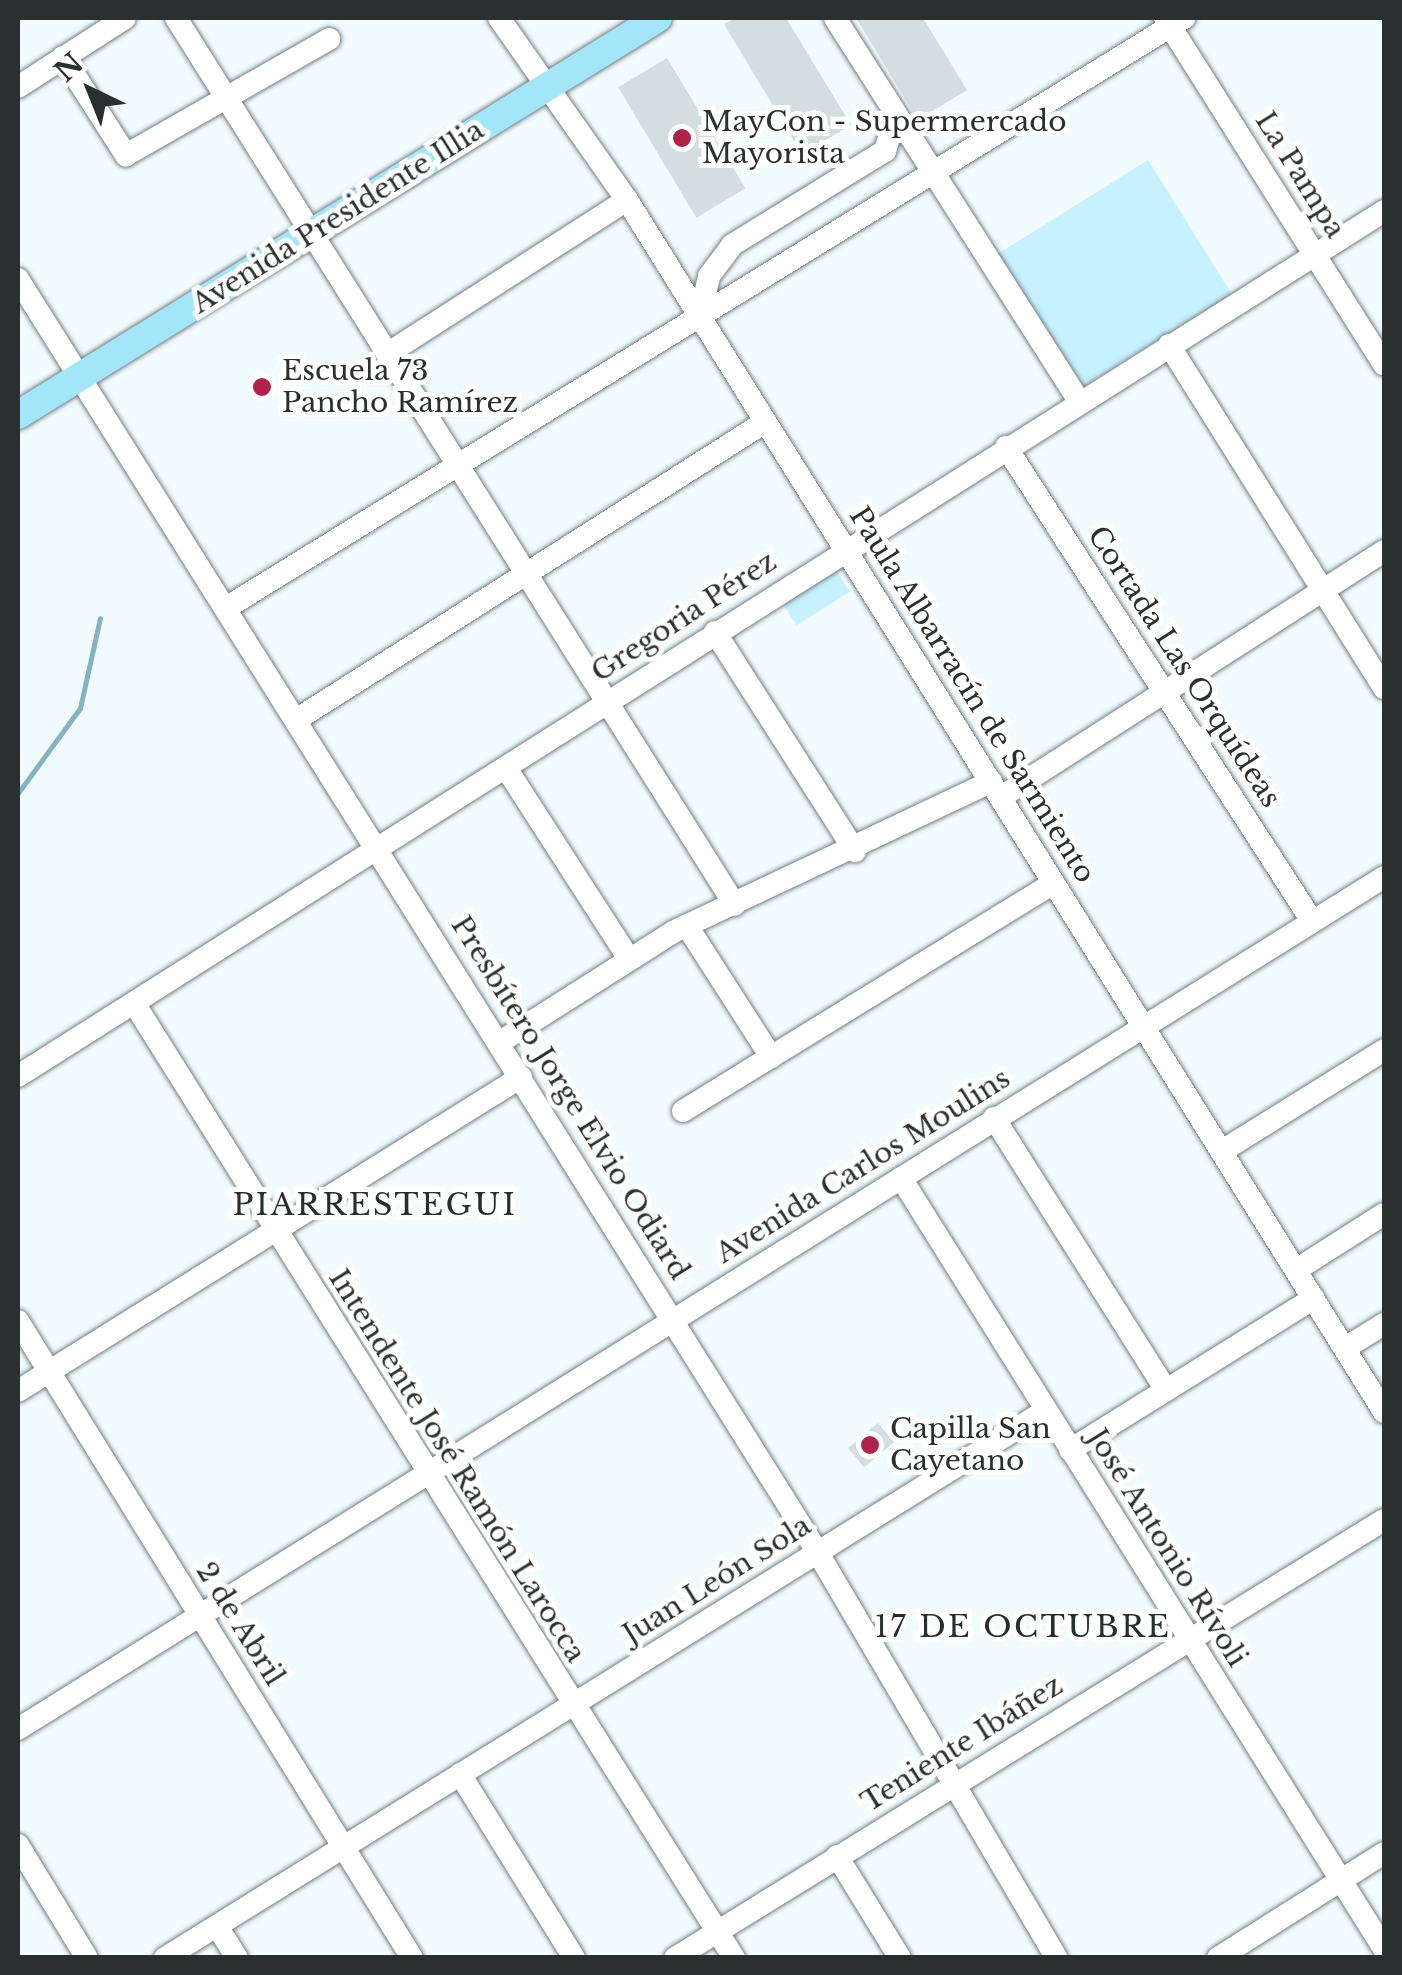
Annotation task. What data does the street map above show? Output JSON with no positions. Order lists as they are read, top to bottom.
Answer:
{
  "streets": {
    "main road": ["Avenida Presidente Illia"],
    "street": [
      "La Pampa",
      "Gregoria Pérez",
      "Cortada Las Orquídeas",
      "Paula Albarracín de Sarmiento",
      "Presbítero Jorge Elvio Odiard",
      "Avenida Carlos Moulins",
      "Intendente José Ramón Larocca",
      "José Antonio Rívoli",
      "Juan León Sola",
      "2 de Abril",
      "Teniente Ibáñez"
    ]
  },
  "crossings": [
    ["La Pampa", "Gregoria Pérez"],
    ["Avenida Presidente Illia", "Paula Albarracín de Sarmiento"],
    ["Avenida Presidente Illia", "Presbítero Jorge Elvio Odiard"],
    ["Gregoria Pérez", "Cortada Las Orquídeas"],
    ["Gregoria Pérez", "Paula Albarracín de Sarmiento"],
    ["Gregoria Pérez", "Presbítero Jorge Elvio Odiard"],
    ["Gregoria Pérez", "Intendente José Ramón Larocca"],
    ["Cortada Las Orquídeas", "Avenida Carlos Moulins"],
    ["Paula Albarracín de Sarmiento", "Avenida Carlos Moulins"],
    ["Presbítero Jorge Elvio Odiard", "Avenida Carlos Moulins"],
    ["Presbítero Jorge Elvio Odiard", "Juan León Sola"],
    ["Presbítero Jorge Elvio Odiard", "Teniente Ibáñez"],
    ["Avenida Carlos Moulins", "Intendente José Ramón Larocca"],
    ["Avenida Carlos Moulins", "José Antonio Rívoli"],
    ["Avenida Carlos Moulins", "2 de Abril"],
    ["Intendente José Ramón Larocca", "Juan León Sola"],
    ["Intendente José Ramón Larocca", "Teniente Ibáñez"],
    ["José Antonio Rívoli", "Juan León Sola"],
    ["José Antonio Rívoli", "Teniente Ibáñez"],
    ["Juan León Sola", "2 de Abril"]
  ],
  "districts": ["PIARRESTEGUI", "17 DE OCTUBRE"],
  "places": ["MayCon - Supermercado Mayorista", "Escuela 73 Pancho Ramírez", "Capilla San Cayetano"],
  "north": "top left"
}
